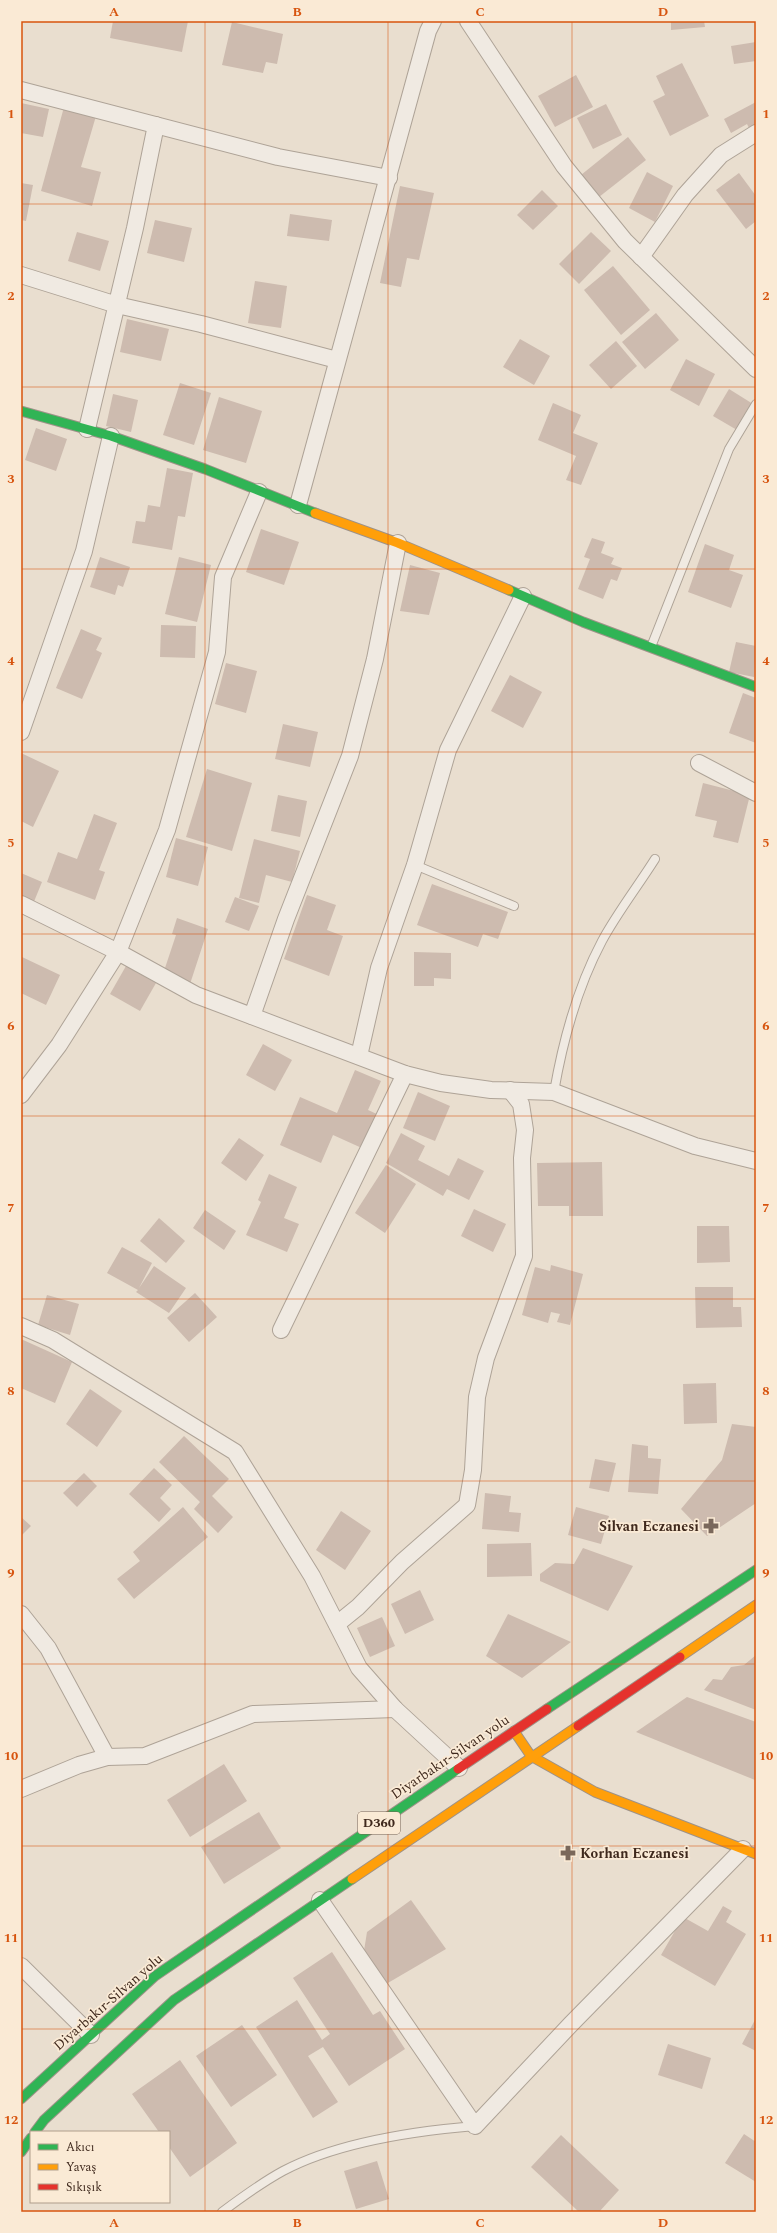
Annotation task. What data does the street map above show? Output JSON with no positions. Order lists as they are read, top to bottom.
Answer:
{
  "streets": {
    "main road": ["Diyarbakır-Silvan yolu", "D360"]
  },
  "places": {
    "pharmacy": ["Silvan Eczanesi", "Korhan Eczanesi"]
  },
  "legend": ["Akıcı", "Yavaş", "Sıkışık"],
  "grid": {
    "columns": [
      "A",
      "B",
      "C",
      "D"
    ],
    "rows": [
      "1",
      "2",
      "3",
      "4",
      "5",
      "6",
      "7",
      "8",
      "9",
      "10",
      "11",
      "12"
    ]
  }
}
